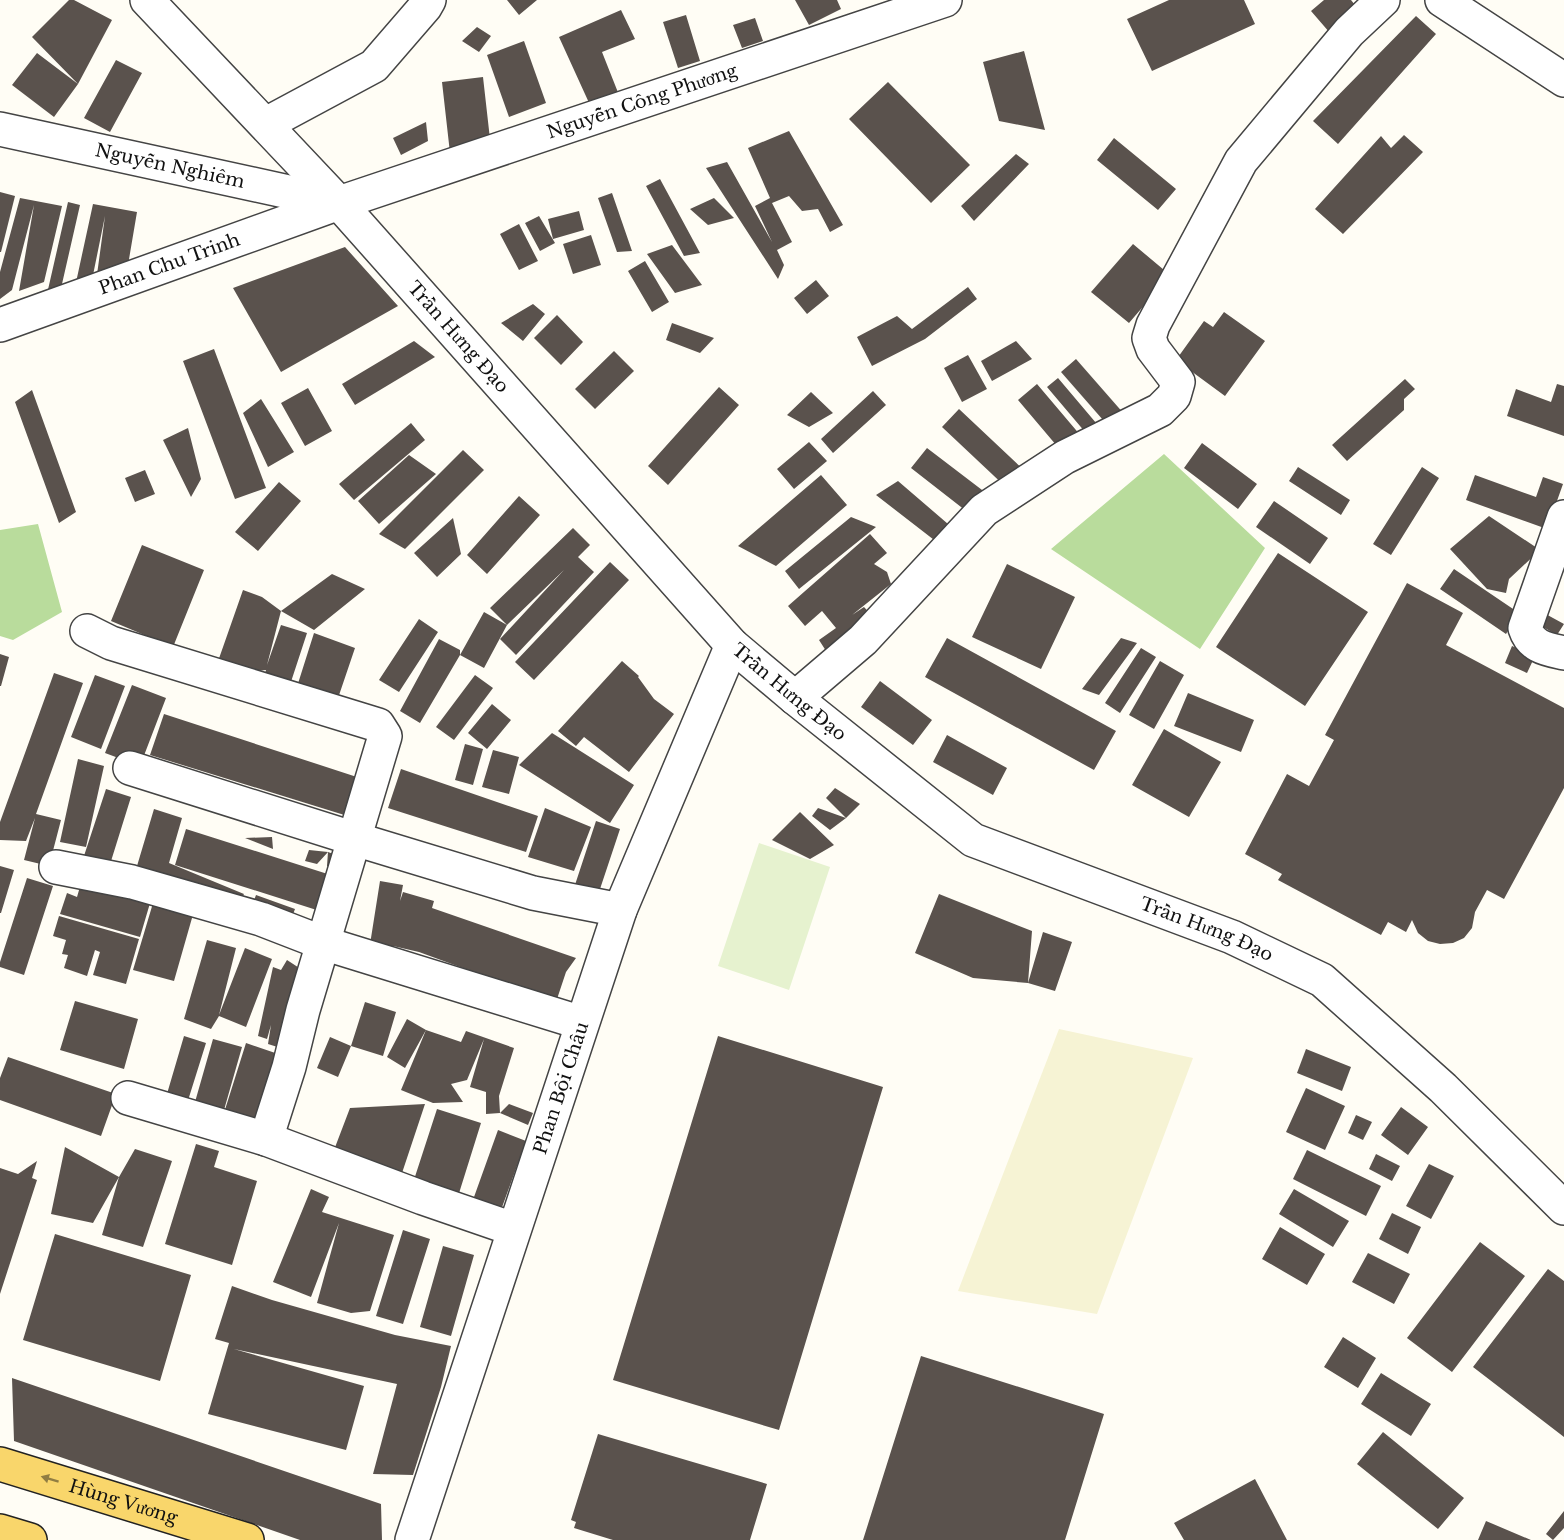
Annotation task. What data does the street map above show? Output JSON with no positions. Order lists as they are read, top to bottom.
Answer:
{
  "streets": {
    "main road": ["Hùng Vương"],
    "street": [
      "Nguyễn Công Phương",
      "Nguyễn Nghiêm",
      "Phan Chu Trinh",
      "Trần Hưng Đạo",
      "Phan Bội Châu"
    ]
  },
  "crossings": [
    ["Nguyễn Công Phương", "Nguyễn Nghiêm"],
    ["Nguyễn Công Phương", "Phan Chu Trinh"],
    ["Nguyễn Công Phương", "Trần Hưng Đạo"],
    ["Nguyễn Nghiêm", "Phan Chu Trinh"],
    ["Nguyễn Nghiêm", "Trần Hưng Đạo"],
    ["Phan Chu Trinh", "Trần Hưng Đạo"],
    ["Trần Hưng Đạo", "Phan Bội Châu"]
  ],
  "one_way": ["Hùng Vương"]
}
